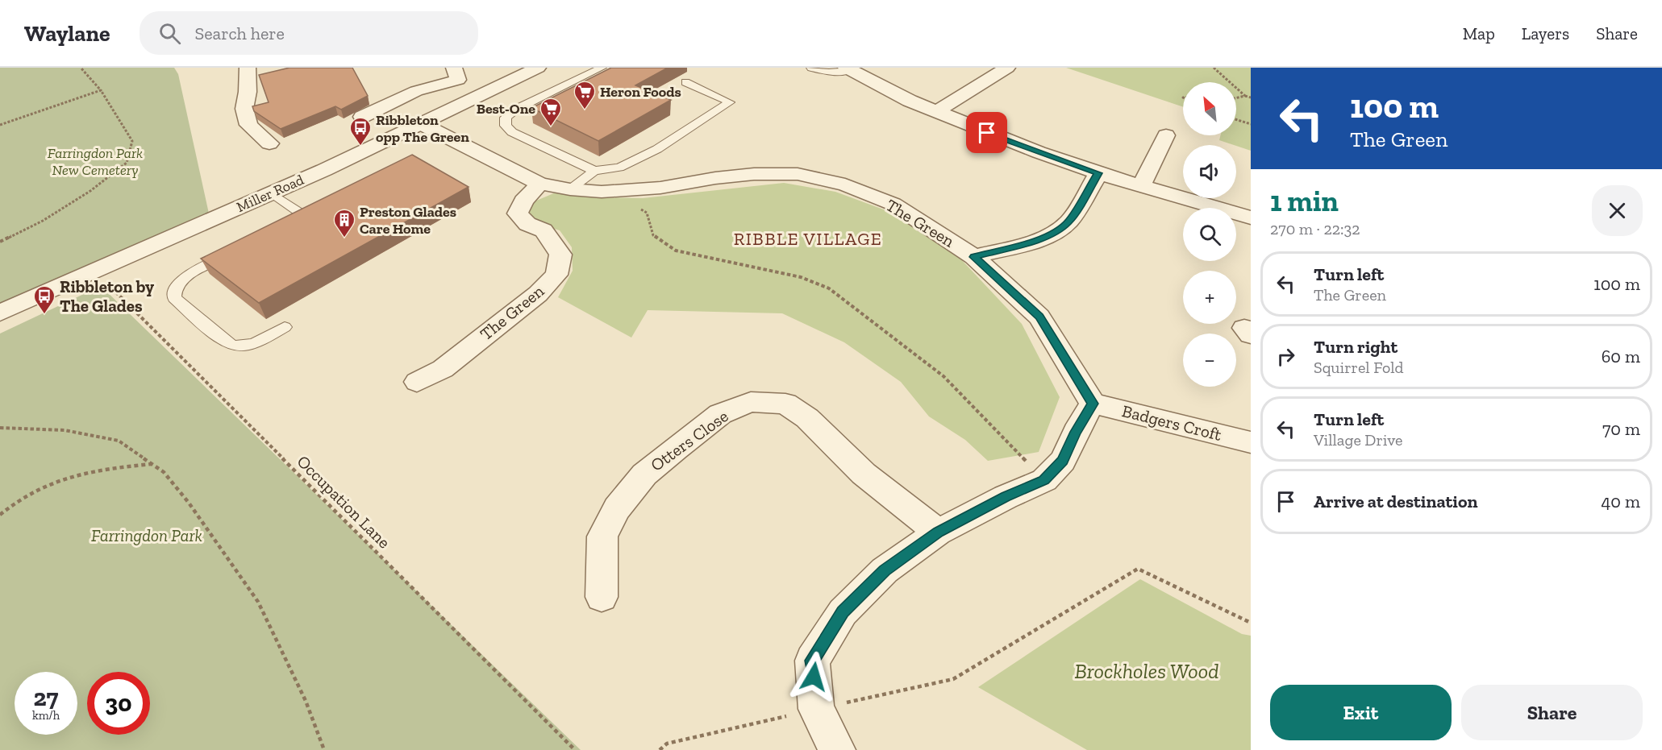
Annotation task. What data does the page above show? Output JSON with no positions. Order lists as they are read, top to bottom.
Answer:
{
  "streets": {
    "street": [
      "Miller Road",
      "The Green",
      "Badgers Croft",
      "Otters Close"
    ],
    "path": ["Occupation Lane"]
  },
  "crossings": [
    ["Miller Road", "The Green"],
    ["Miller Road", "Occupation Lane"],
    ["The Green", "Badgers Croft"]
  ],
  "districts": ["RIBBLE VILLAGE"],
  "parks": ["Farringdon Park New Cemetery", "Farringdon Park", "Brockholes Wood"],
  "places": {
    "supermarket": ["Heron Foods", "Best-One"],
    "bus stop": ["Ribbleton opp The Green", "Ribbleton by The Glades"],
    "building": ["Preston Glades Care Home"]
  },
  "north": "top left",
  "page": {
    "header": "Waylane",
    "search": "Search here",
    "nav": ["Map", "Layers", "Share"],
    "turn": ["100 m", "The Green"],
    "map_buttons": ["+", "−"],
    "heading": ["1 min", "270 m · 22:32"],
    "list": [
      {
        "name": "Turn left",
        "note": "The Green",
        "value": "100 m"
      },
      {
        "name": "Turn right",
        "note": "Squirrel Fold",
        "value": "60 m"
      },
      {
        "name": "Turn left",
        "note": "Village Drive",
        "value": "70 m"
      },
      {
        "name": "Arrive at destination",
        "value": "40 m"
      }
    ],
    "speed": "27 km/h",
    "limit": "30",
    "buttons": ["Exit", "Share"]
  }
}
